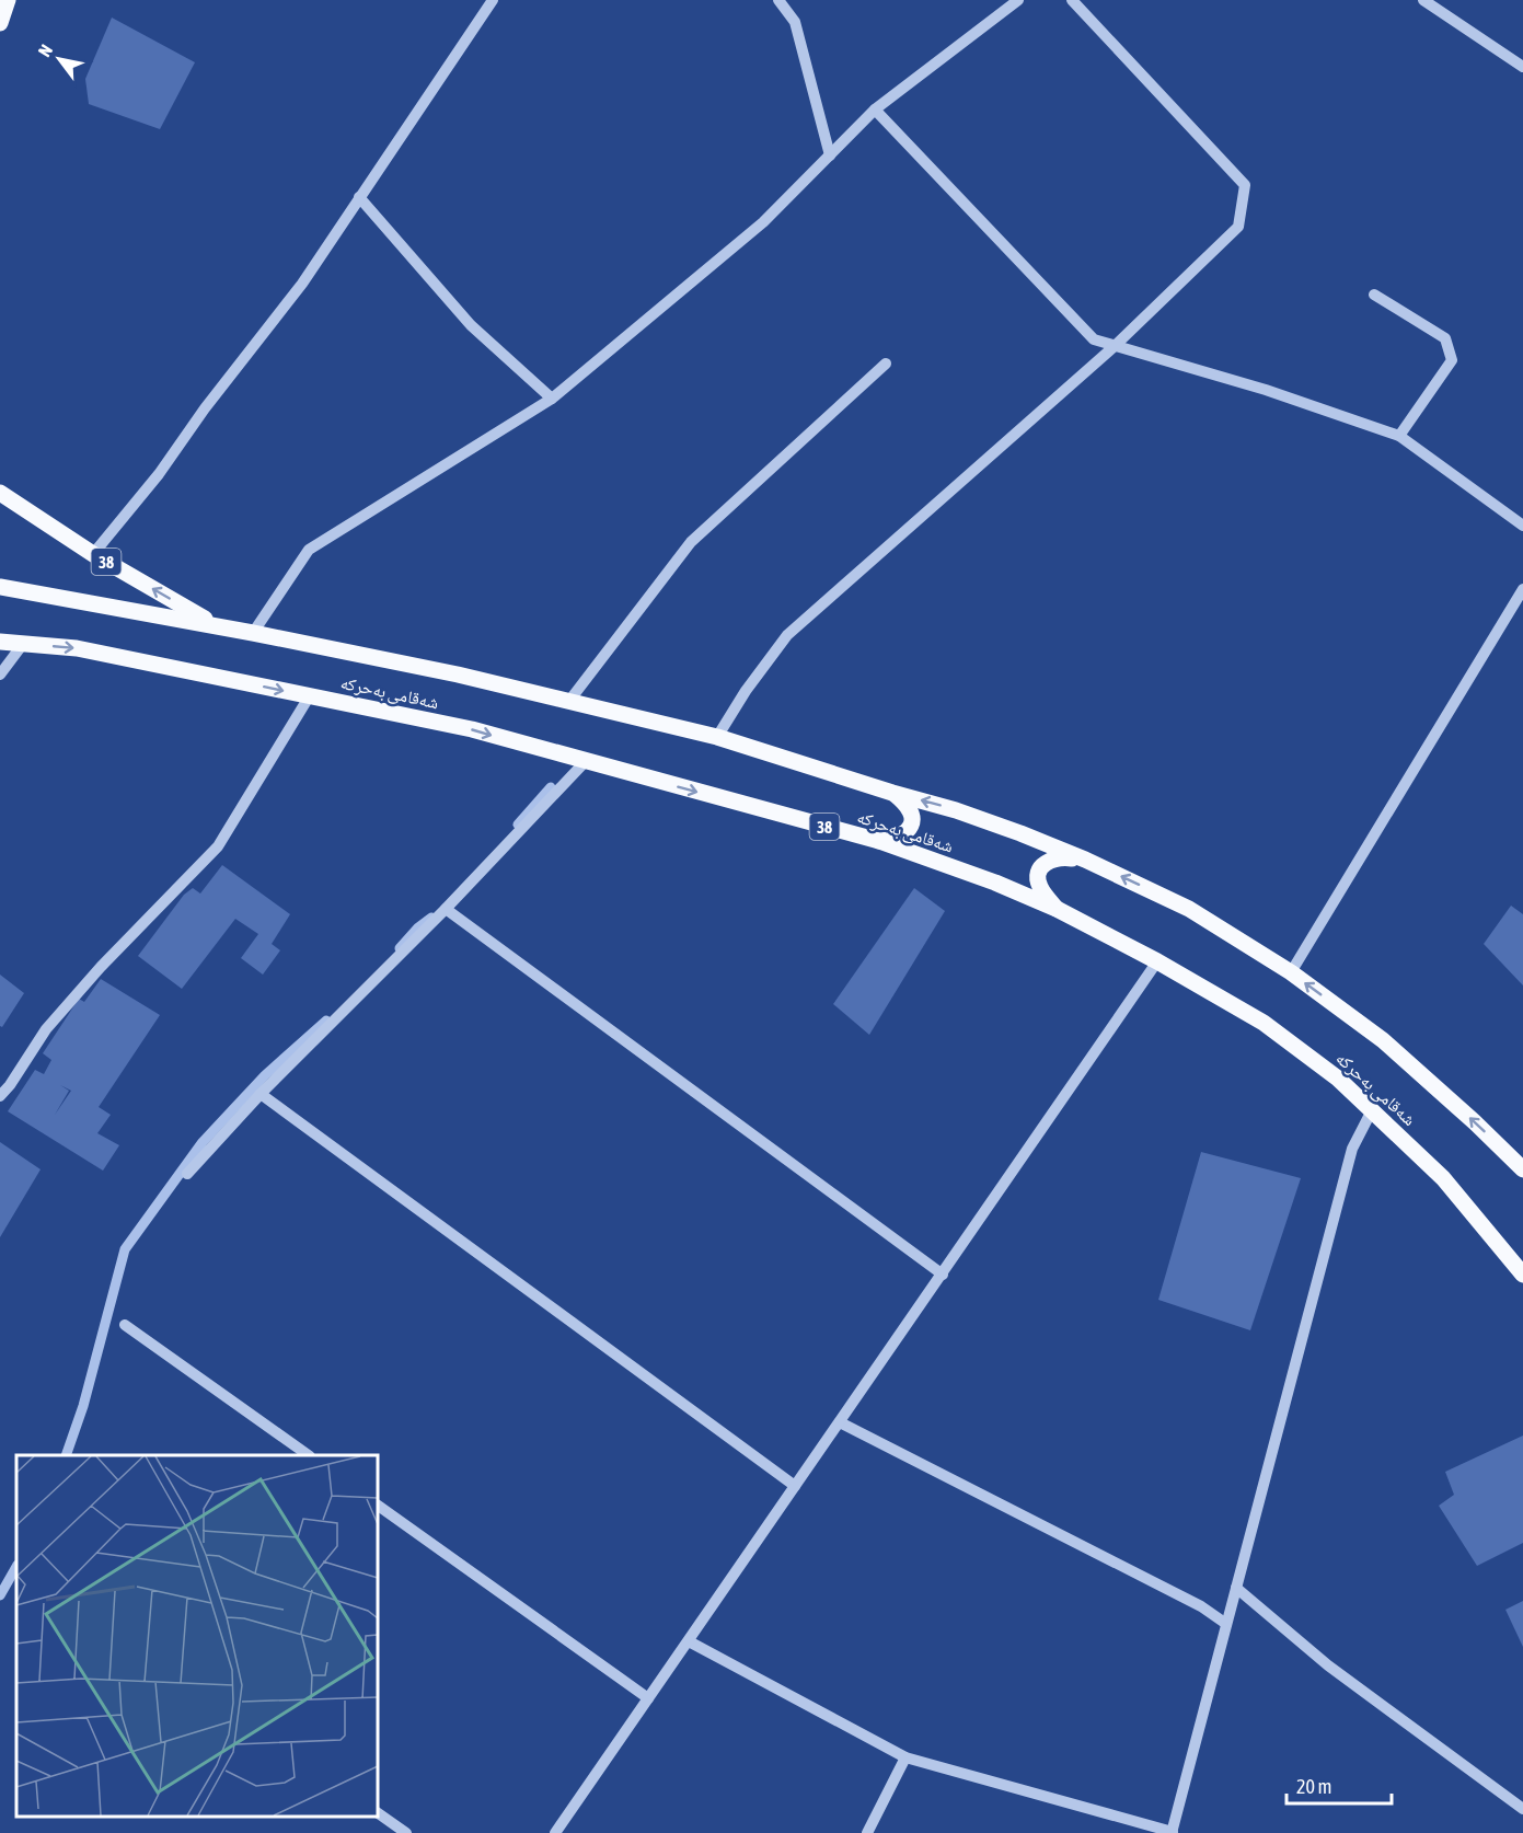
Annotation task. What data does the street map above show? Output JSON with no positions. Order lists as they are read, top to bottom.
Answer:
{
  "streets": {
    "main road": ["38", "شەقامی بەحرکە"]
  },
  "crossings": [
    ["38", "شەقامی بەحرکە"]
  ],
  "scale_bar": "20 m",
  "north": "top left"
}
